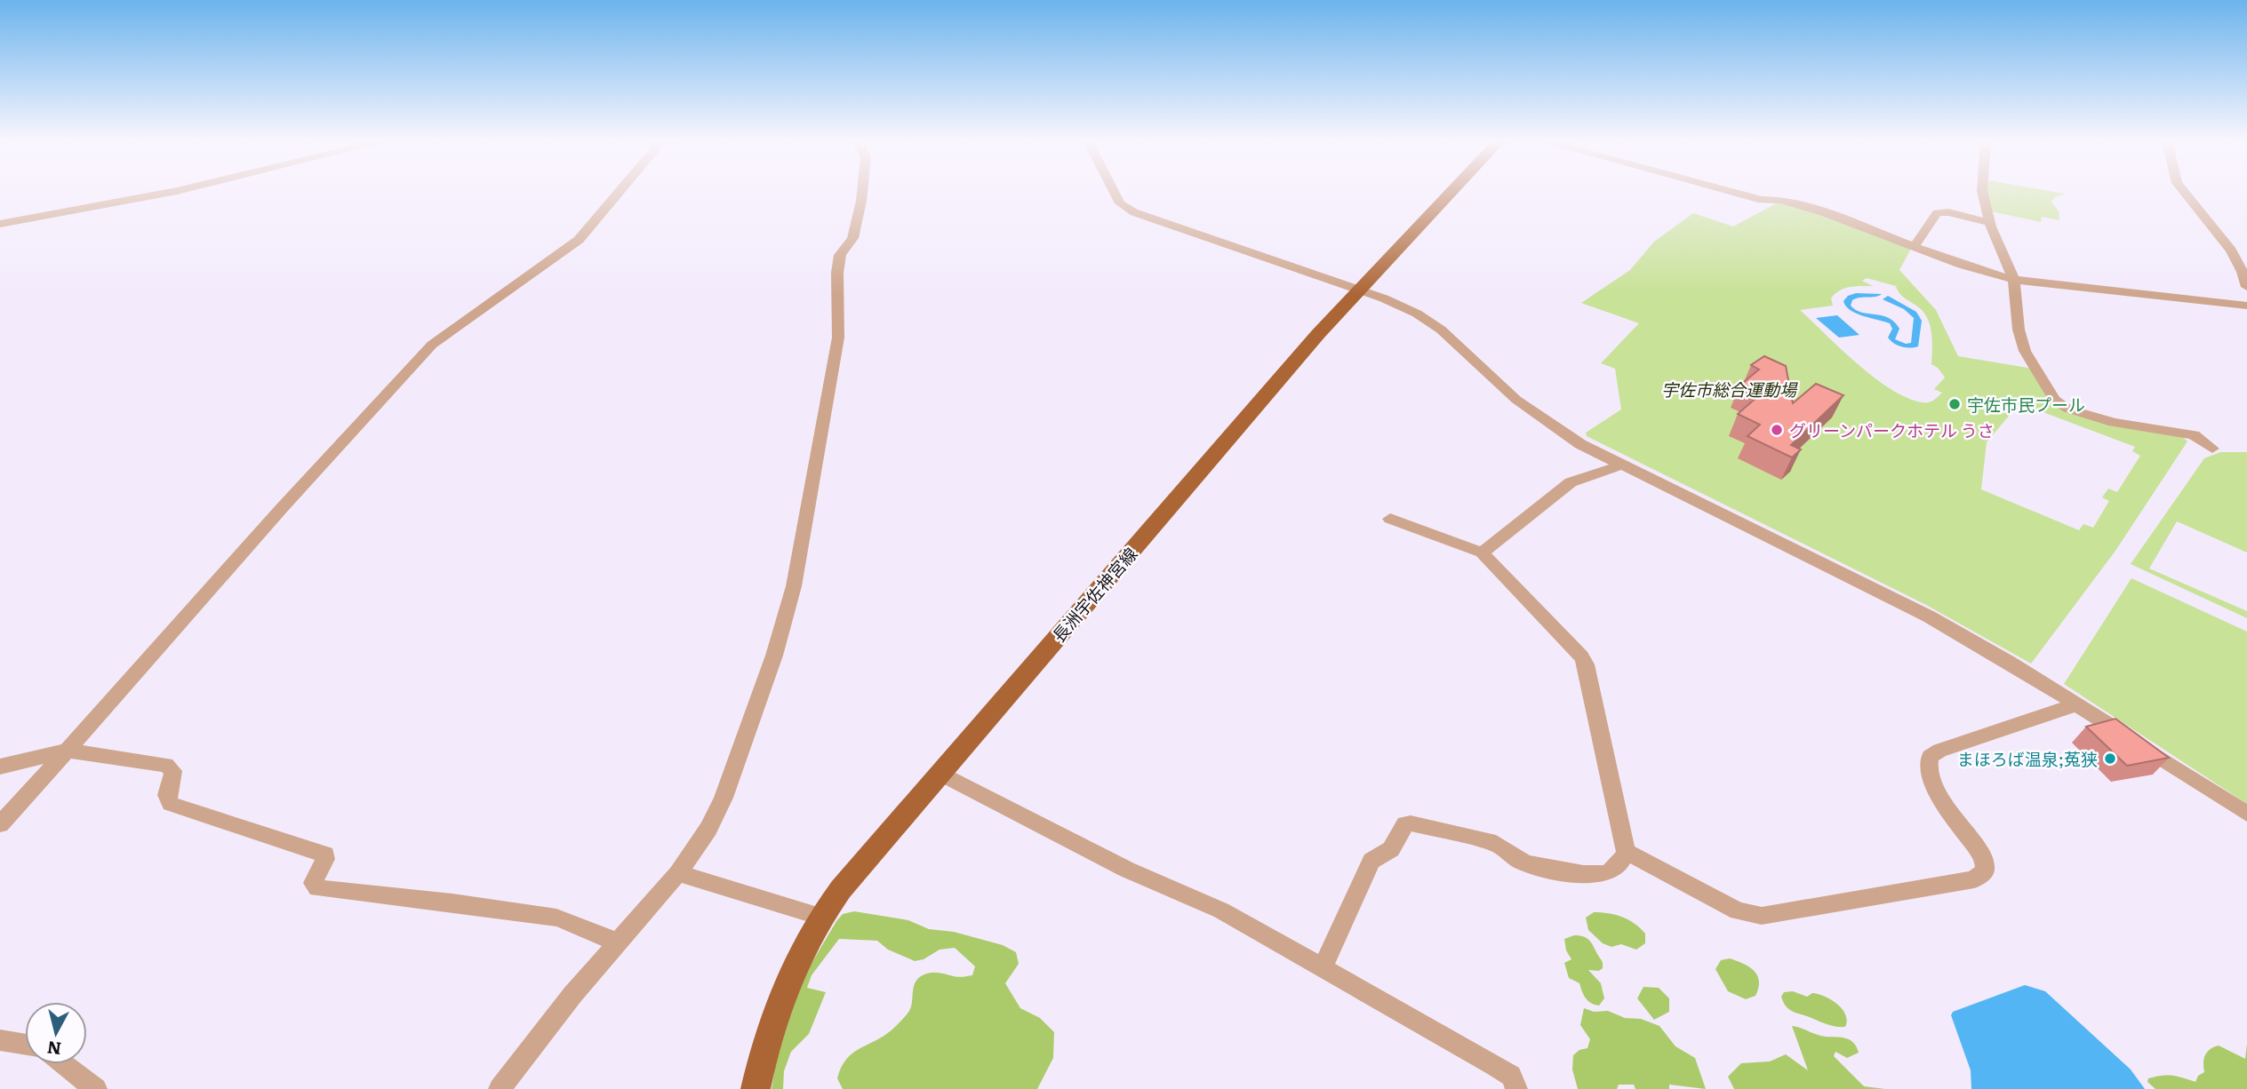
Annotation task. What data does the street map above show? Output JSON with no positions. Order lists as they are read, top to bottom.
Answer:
{
  "streets": {
    "main road": ["長洲宇佐神宮線"]
  },
  "parks": ["宇佐市総合運動場"],
  "places": ["宇佐市民プール", "グリーンパークホテル うさ", "まほろば温泉;菟狭"],
  "north": "bottom"
}
